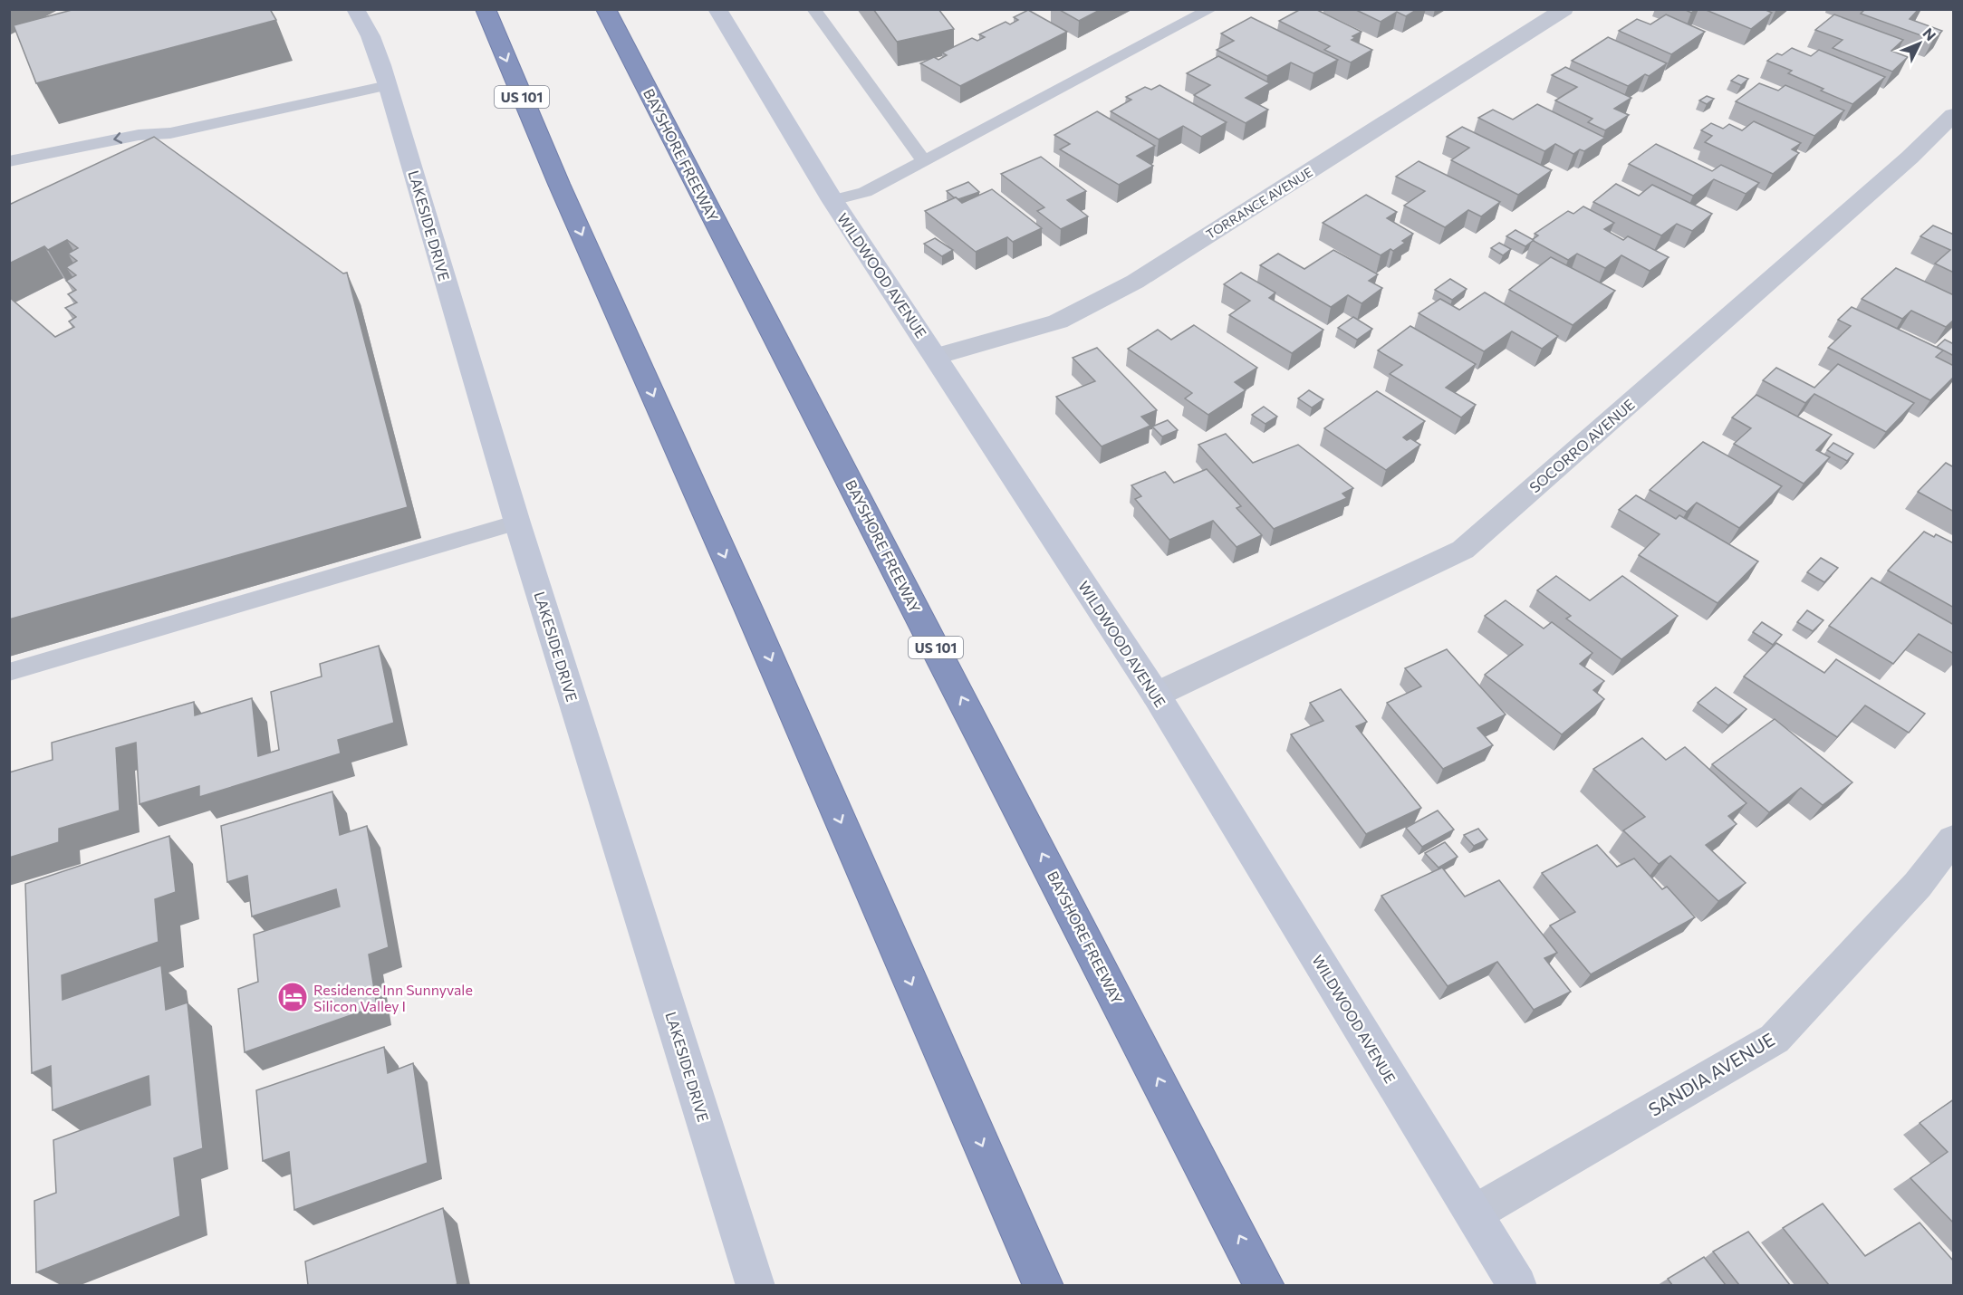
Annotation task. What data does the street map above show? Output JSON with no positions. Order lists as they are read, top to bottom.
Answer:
{
  "streets": {
    "highway": ["US 101", "BAYSHORE FREEWAY"],
    "street": [
      "TORRANCE AVENUE",
      "LAKESIDE DRIVE",
      "WILDWOOD AVENUE",
      "SOCORRO AVENUE",
      "SANDIA AVENUE"
    ]
  },
  "crossings": [
    ["TORRANCE AVENUE", "WILDWOOD AVENUE"],
    ["WILDWOOD AVENUE", "SOCORRO AVENUE"],
    ["WILDWOOD AVENUE", "SANDIA AVENUE"]
  ],
  "places": {
    "hotel": ["Residence Inn Sunnyvale Silicon Valley I"]
  },
  "north": "top right"
}
